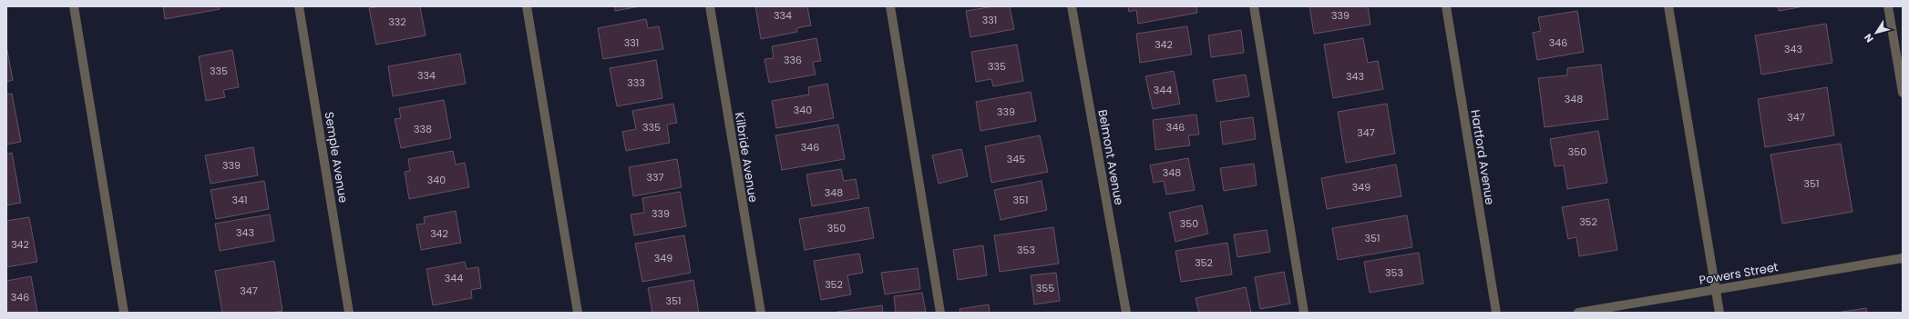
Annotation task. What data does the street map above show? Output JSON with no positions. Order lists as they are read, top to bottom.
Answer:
{
  "streets": {
    "street": [
      "Semple Avenue",
      "Kilbride Avenue",
      "Belmont Avenue",
      "Hartford Avenue",
      "Powers Street"
    ]
  },
  "house_numbers": [
    "334",
    "339",
    "331",
    "332",
    "331",
    "346",
    "342",
    "343",
    "336",
    "335",
    "335",
    "334",
    "343",
    "333",
    "344",
    "348",
    "340",
    "339",
    "347",
    "335",
    "346",
    "338",
    "347",
    "346",
    "350",
    "345",
    "339",
    "348",
    "337",
    "340",
    "351",
    "349",
    "348",
    "341",
    "351",
    "339",
    "352",
    "350",
    "350",
    "343",
    "342",
    "351",
    "342",
    "353",
    "349",
    "352",
    "353",
    "344",
    "352",
    "355",
    "347",
    "346",
    "351"
  ],
  "north": "bottom left"
}
